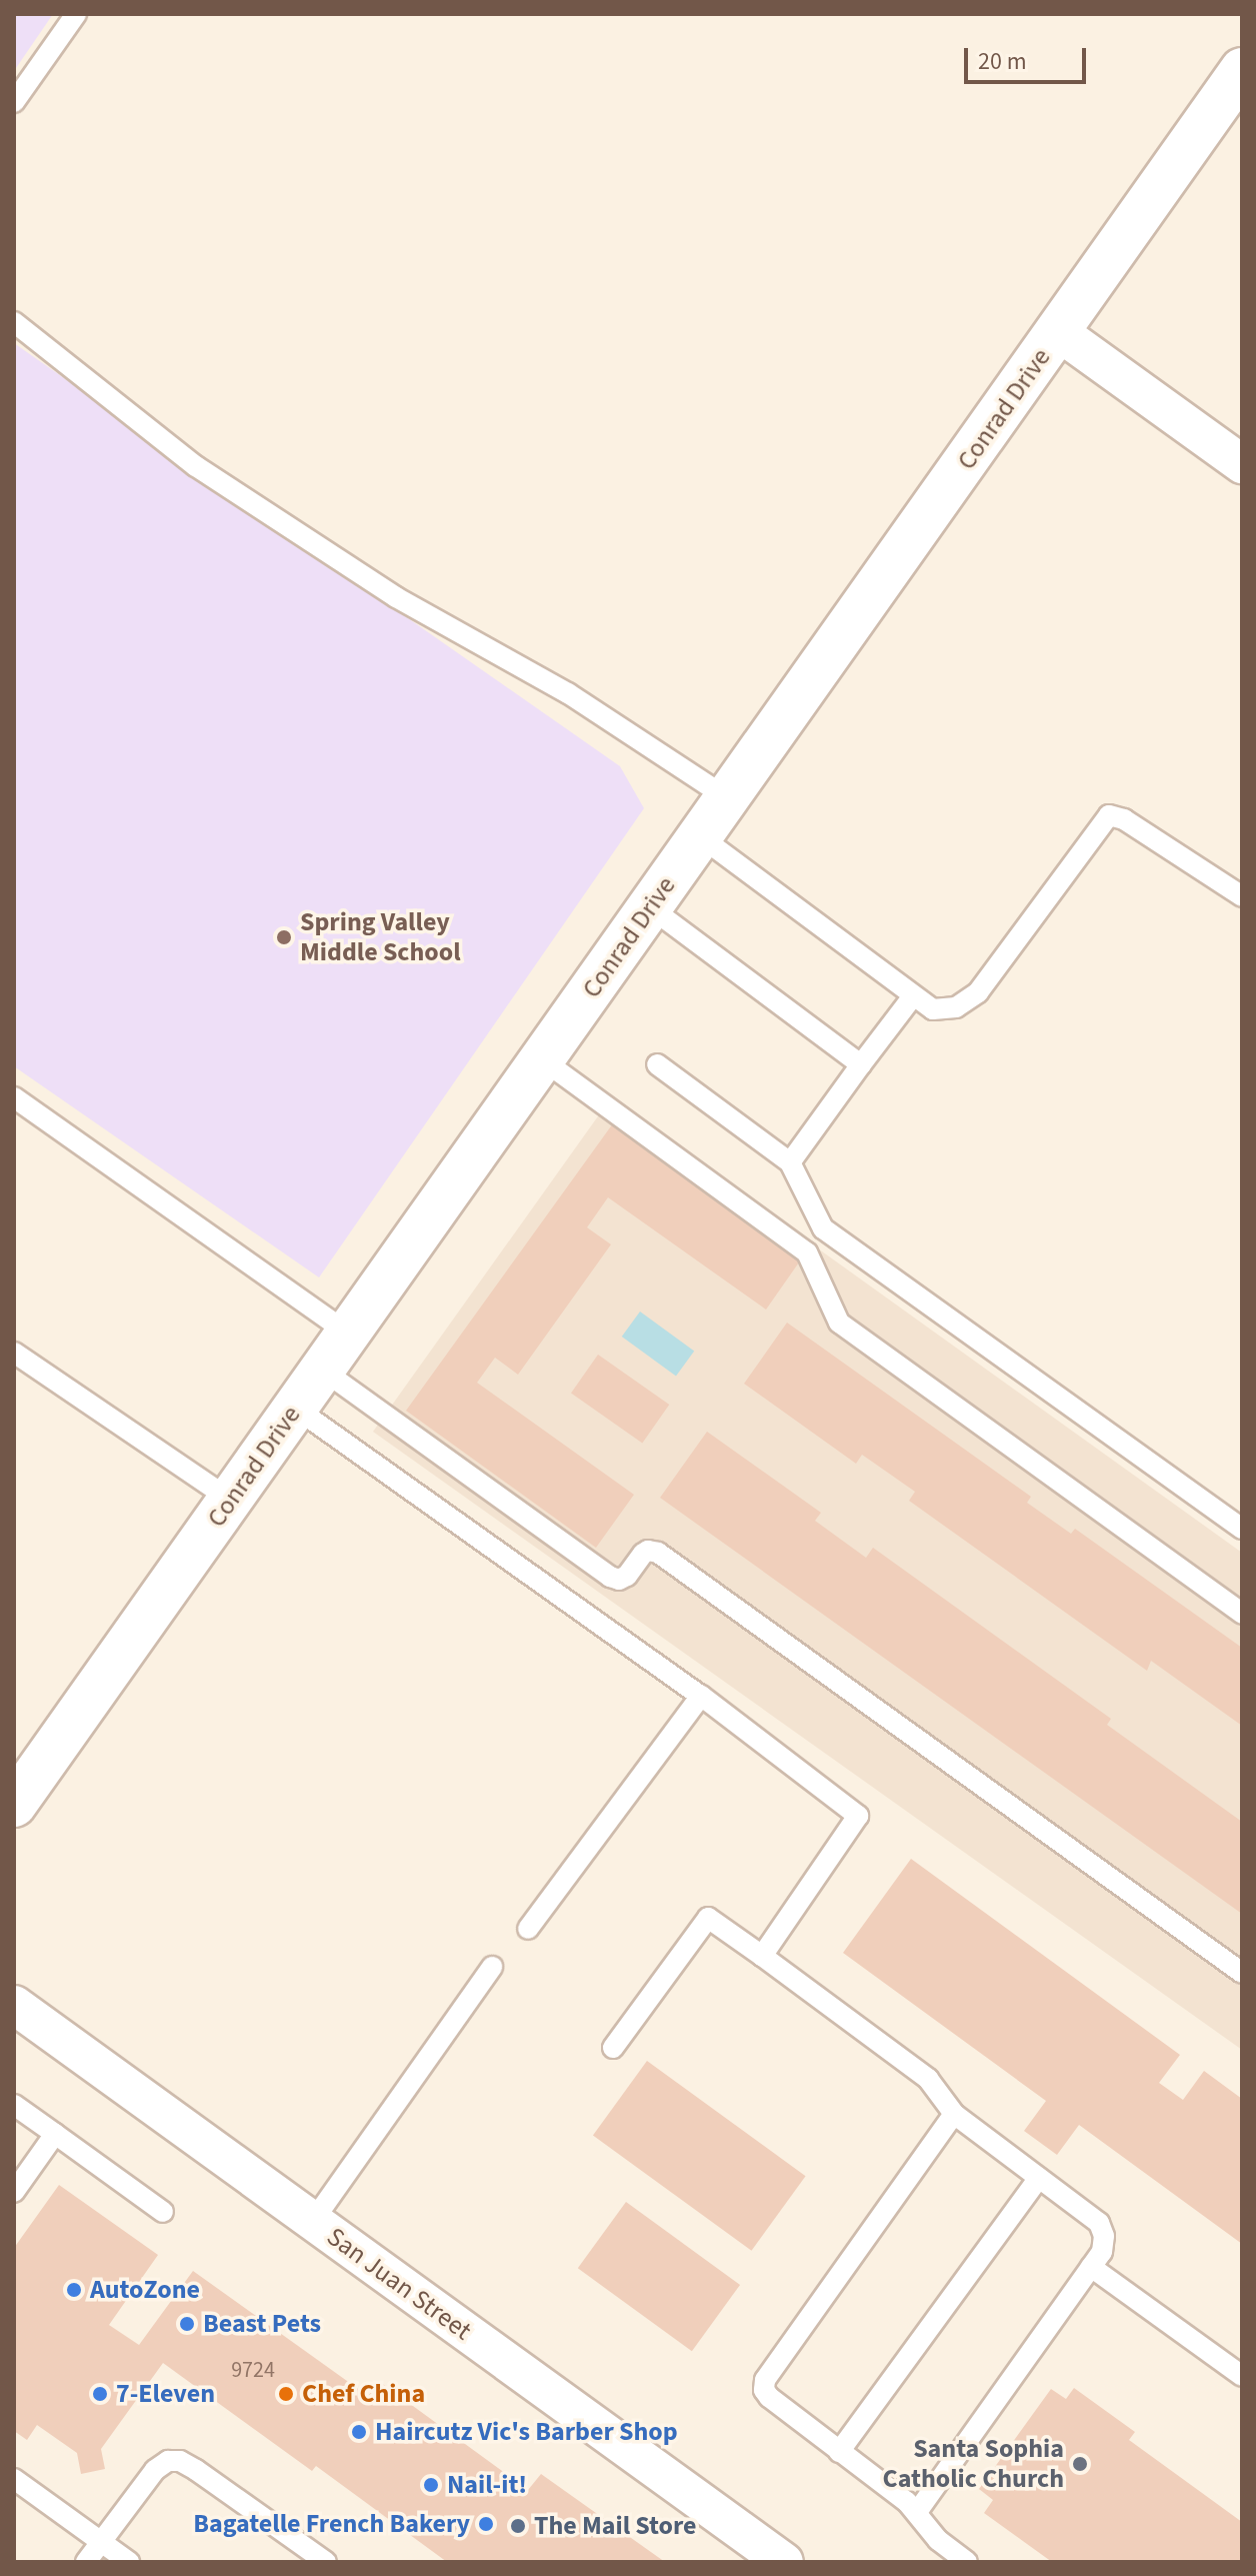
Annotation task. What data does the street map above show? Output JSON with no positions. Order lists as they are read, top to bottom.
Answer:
{
  "streets": {
    "street": ["Conrad Drive", "San Juan Street"]
  },
  "places": [
    "Spring Valley Middle School",
    "AutoZone",
    "Beast Pets",
    "7-Eleven",
    "Chef China",
    "Haircutz Vic's Barber Shop",
    "Santa Sophia Catholic Church",
    "Nail-it!",
    "Bagatelle French Bakery",
    "The Mail Store"
  ],
  "house_numbers": ["9724"],
  "scale_bar": "20 m"
}
